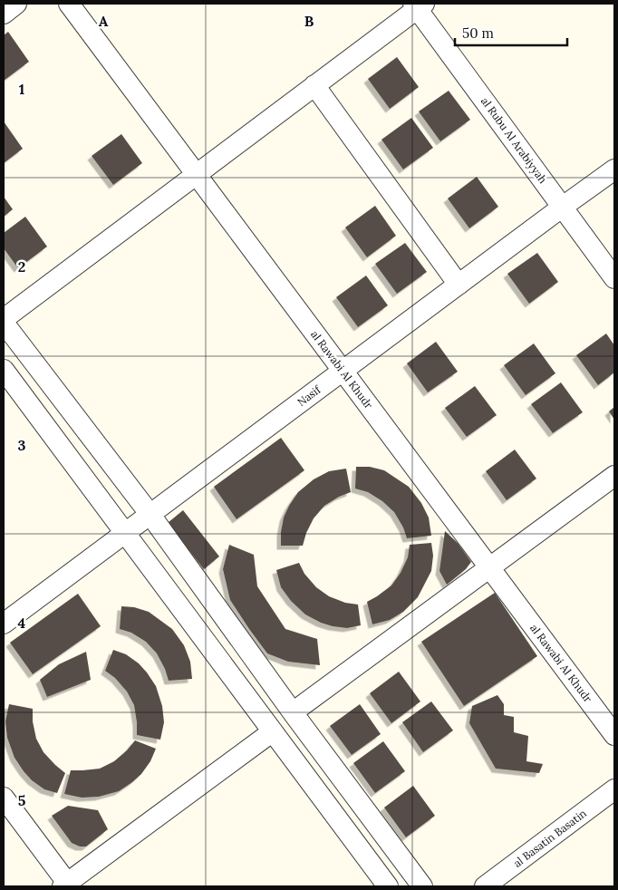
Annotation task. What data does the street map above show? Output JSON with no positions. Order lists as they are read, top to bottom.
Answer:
{
  "streets": {
    "street": [
      "al Rubu Al Arabiyyah",
      "al Rawabi Al Khudr",
      "Nasif",
      "al Basatin Basatin"
    ]
  },
  "crossings": [
    ["al Rubu Al Arabiyyah", "Nasif"],
    ["al Rawabi Al Khudr", "Nasif"]
  ],
  "scale_bar": "50 m",
  "grid": {
    "columns": ["A", "B"],
    "rows": [
      "1",
      "2",
      "3",
      "4",
      "5"
    ]
  }
}
